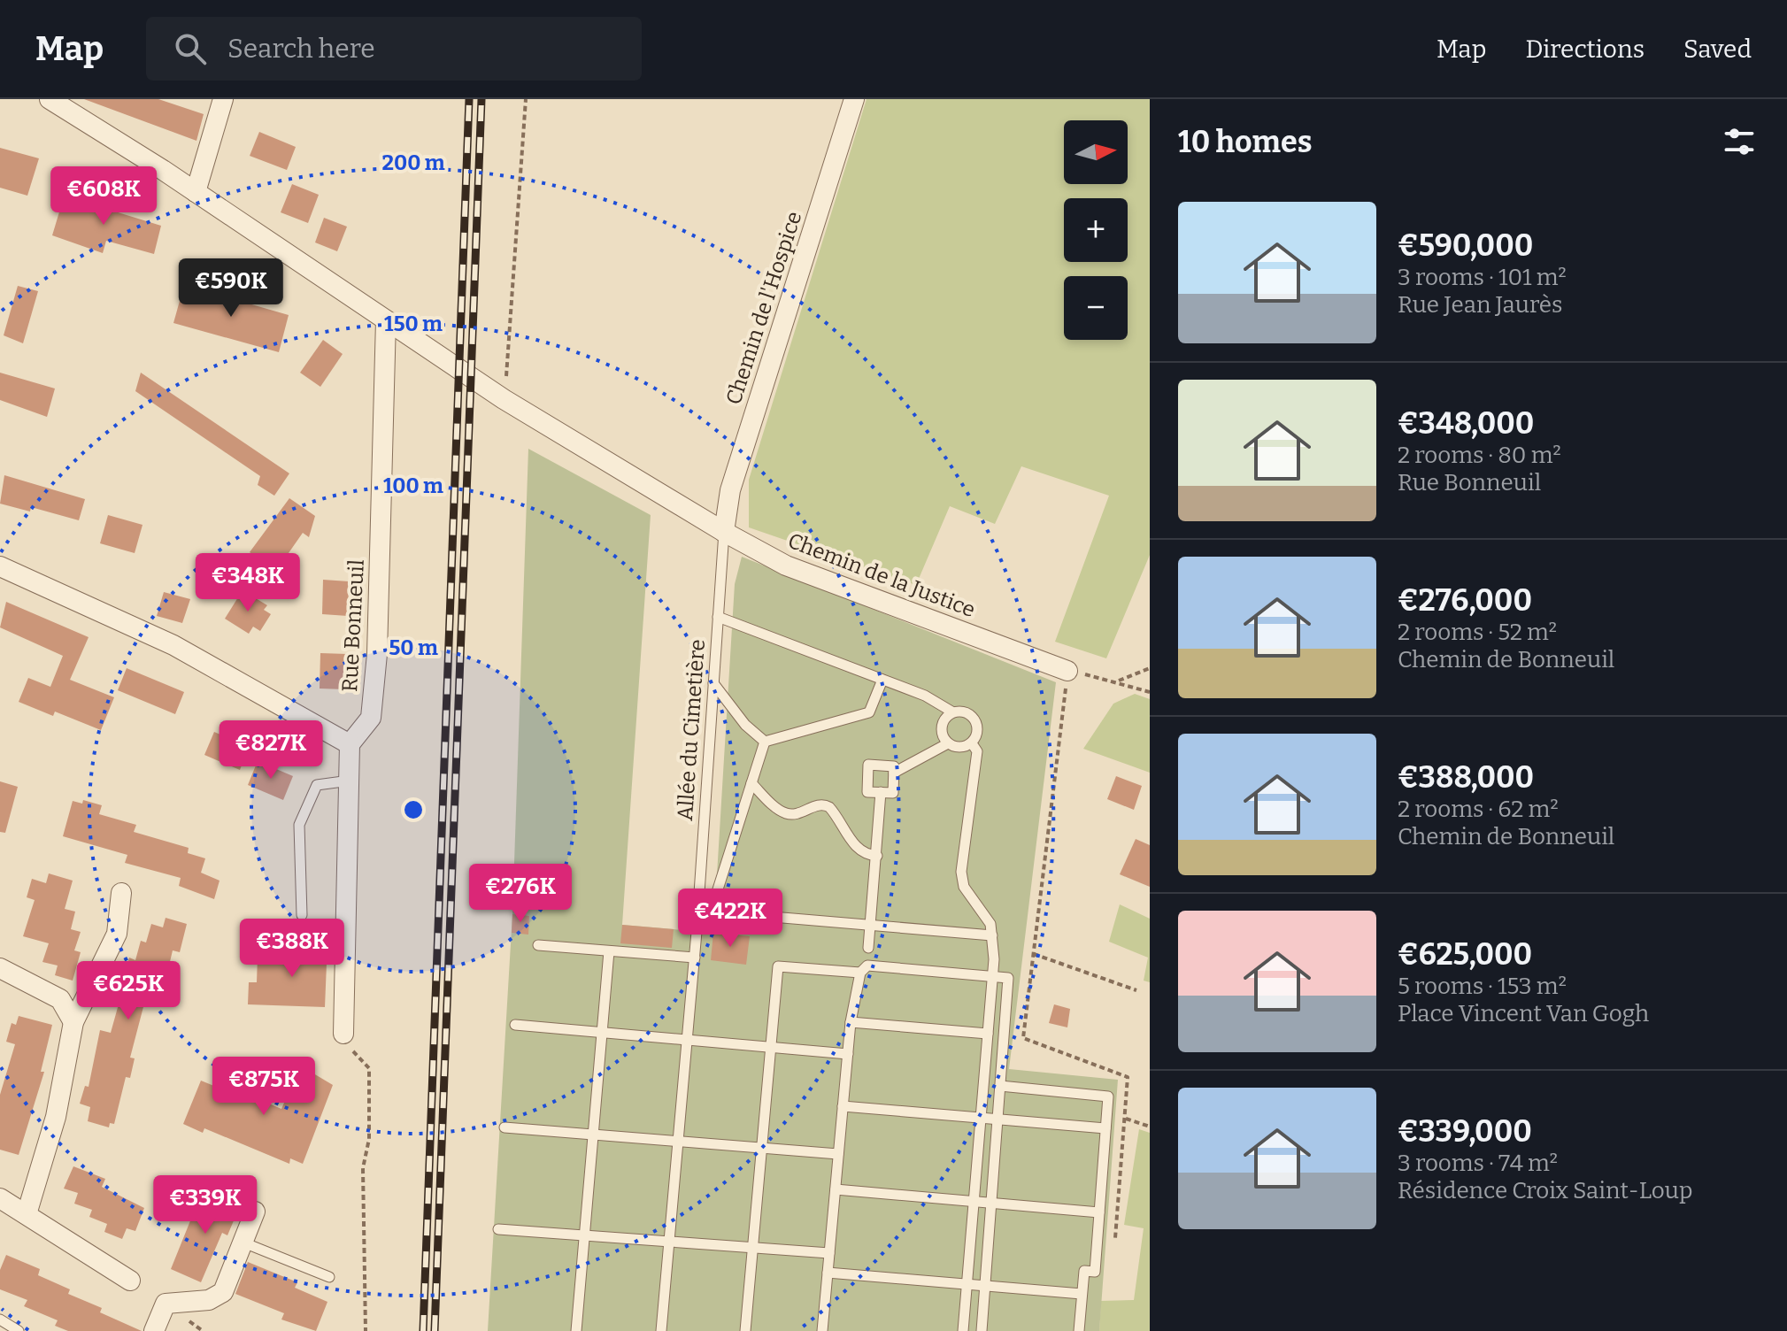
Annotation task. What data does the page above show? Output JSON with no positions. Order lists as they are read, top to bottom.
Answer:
{
  "streets": {
    "street": ["Chemin de l'Hospice", "Chemin de la Justice", "Rue Bonneuil"],
    "lane": ["Allée du Cimetière"]
  },
  "crossings": [
    ["Chemin de l'Hospice", "Chemin de la Justice"],
    ["Chemin de l'Hospice", "Allée du Cimetière"],
    ["Chemin de la Justice", "Rue Bonneuil"],
    ["Chemin de la Justice", "Allée du Cimetière"]
  ],
  "north": "right",
  "page": {
    "header": "Map",
    "search": "Search here",
    "nav": ["Map", "Directions", "Saved"],
    "heading": "10 homes",
    "map_buttons": ["+", "−"],
    "price": [
      "€608K",
      "€590K",
      "€348K",
      "€827K",
      "€276K",
      "€422K",
      "€388K",
      "€625K",
      "€875K",
      "€339K"
    ],
    "list": [
      {
        "name": "€590,000",
        "note": "3 rooms · 101 m² · Rue Jean Jaurès"
      },
      {
        "name": "€348,000",
        "note": "2 rooms · 80 m² · Rue Bonneuil"
      },
      {
        "name": "€276,000",
        "note": "2 rooms · 52 m² · Chemin de Bonneuil"
      },
      {
        "name": "€388,000",
        "note": "2 rooms · 62 m² · Chemin de Bonneuil"
      },
      {
        "name": "€625,000",
        "note": "5 rooms · 153 m² · Place Vincent Van Gogh"
      },
      {
        "name": "€339,000",
        "note": "3 rooms · 74 m² · Résidence Croix Saint-Loup"
      }
    ]
  },
  "rings": [
    "200 m",
    "150 m",
    "100 m",
    "50 m"
  ]
}
